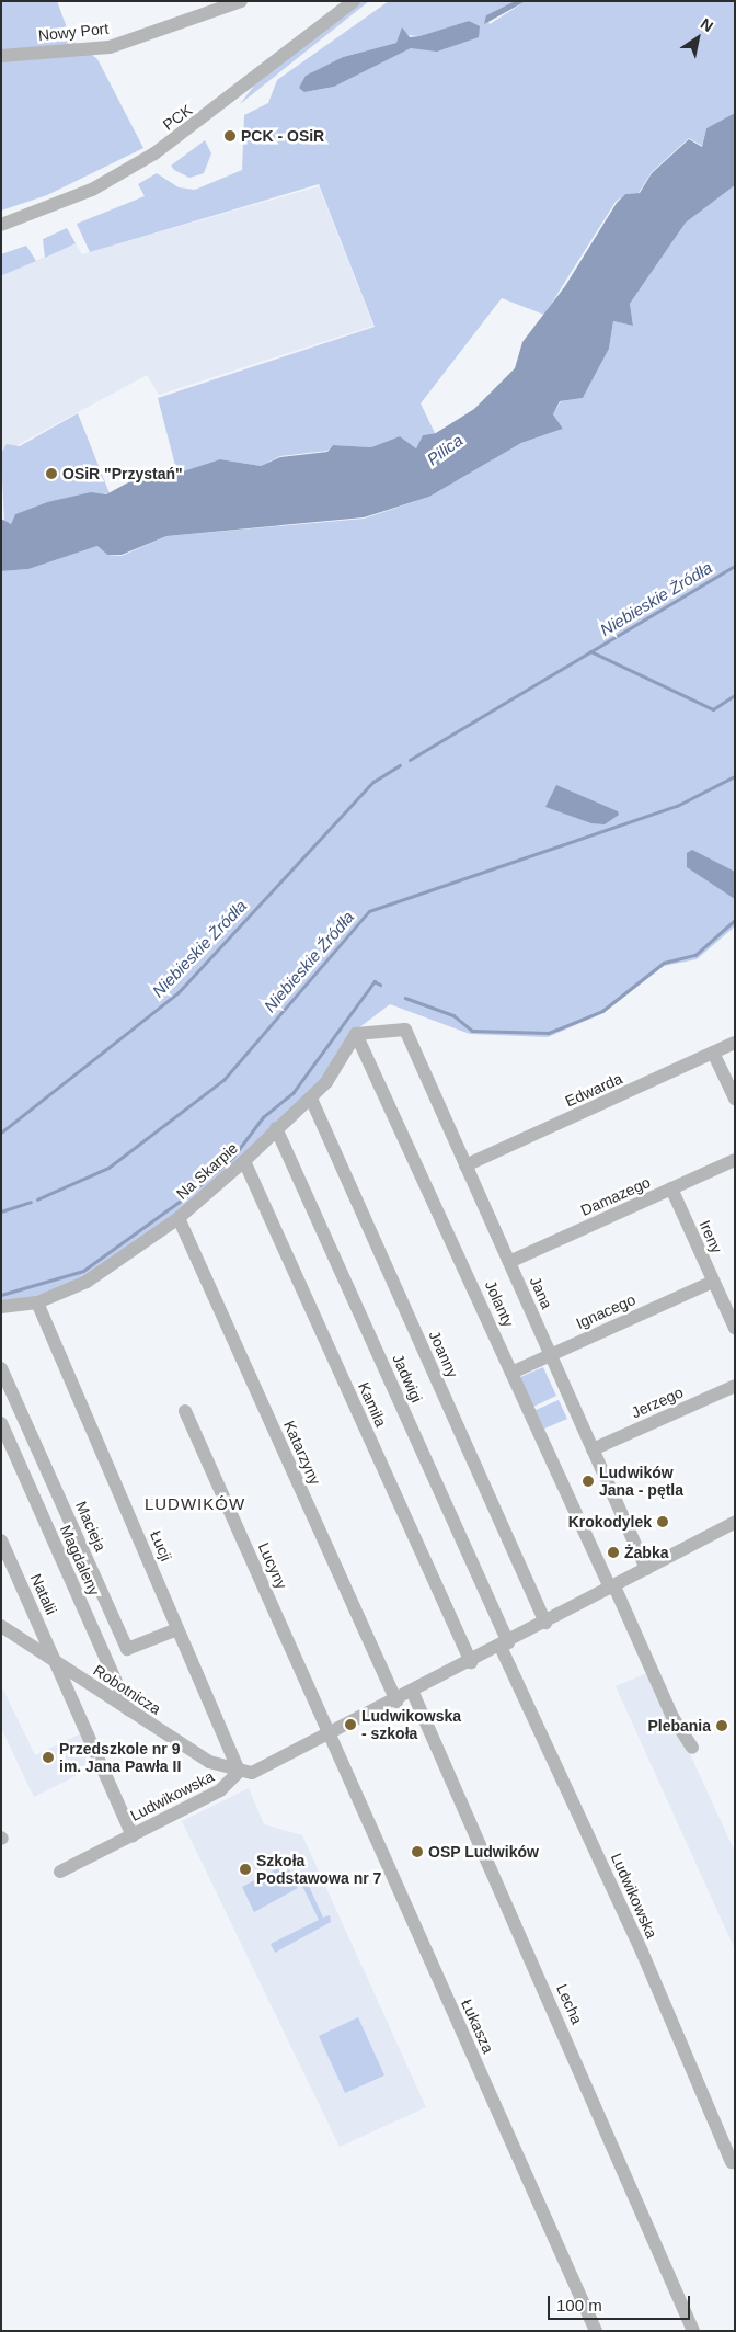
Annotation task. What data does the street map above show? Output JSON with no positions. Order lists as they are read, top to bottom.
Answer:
{
  "streets": {
    "street": [
      "Nowy Port",
      "PCK",
      "Edwarda",
      "Na Skarpie",
      "Damazego",
      "Ireny",
      "Jana",
      "Jolanty",
      "Ignacego",
      "Joanny",
      "Jadwigi",
      "Jerzego",
      "Kamila",
      "Katarzyny",
      "Macieja",
      "Łucji",
      "Magdaleny",
      "Lucyny",
      "Natalii",
      "Robotnicza",
      "Ludwikowska",
      "Lecha",
      "Łukasza"
    ]
  },
  "crossings": [
    ["Edwarda", "Jana"],
    ["Na Skarpie", "Jana"],
    ["Na Skarpie", "Jolanty"],
    ["Na Skarpie", "Joanny"],
    ["Na Skarpie", "Jadwigi"],
    ["Na Skarpie", "Kamila"],
    ["Na Skarpie", "Katarzyny"],
    ["Na Skarpie", "Łucji"],
    ["Damazego", "Ireny"],
    ["Damazego", "Jana"],
    ["Ireny", "Ignacego"],
    ["Jana", "Jolanty"],
    ["Jana", "Ignacego"],
    ["Jana", "Jerzego"],
    ["Jolanty", "Ignacego"],
    ["Jadwigi", "Ludwikowska"],
    ["Macieja", "Łucji"],
    ["Łucji", "Robotnicza"],
    ["Łucji", "Ludwikowska"],
    ["Magdaleny", "Robotnicza"],
    ["Lucyny", "Łukasza"],
    ["Natalii", "Robotnicza"],
    ["Natalii", "Ludwikowska"],
    ["Robotnicza", "Ludwikowska"]
  ],
  "districts": ["LUDWIKÓW"],
  "water": ["Pilica", "Niebieskie Żródła", "Niebieskie Źródła"],
  "places": [
    "PCK - OSiR",
    "OSiR \"Przystań\"",
    "Ludwików Jana - pętla",
    "Krokodylek",
    "Żabka",
    "Ludwikowska - szkoła",
    "Plebania",
    "Przedszkole nr 9 im. Jana Pawła II",
    "OSP Ludwików",
    "Szkoła Podstawowa nr 7"
  ],
  "scale_bar": "100 m",
  "north": "top right"
}
